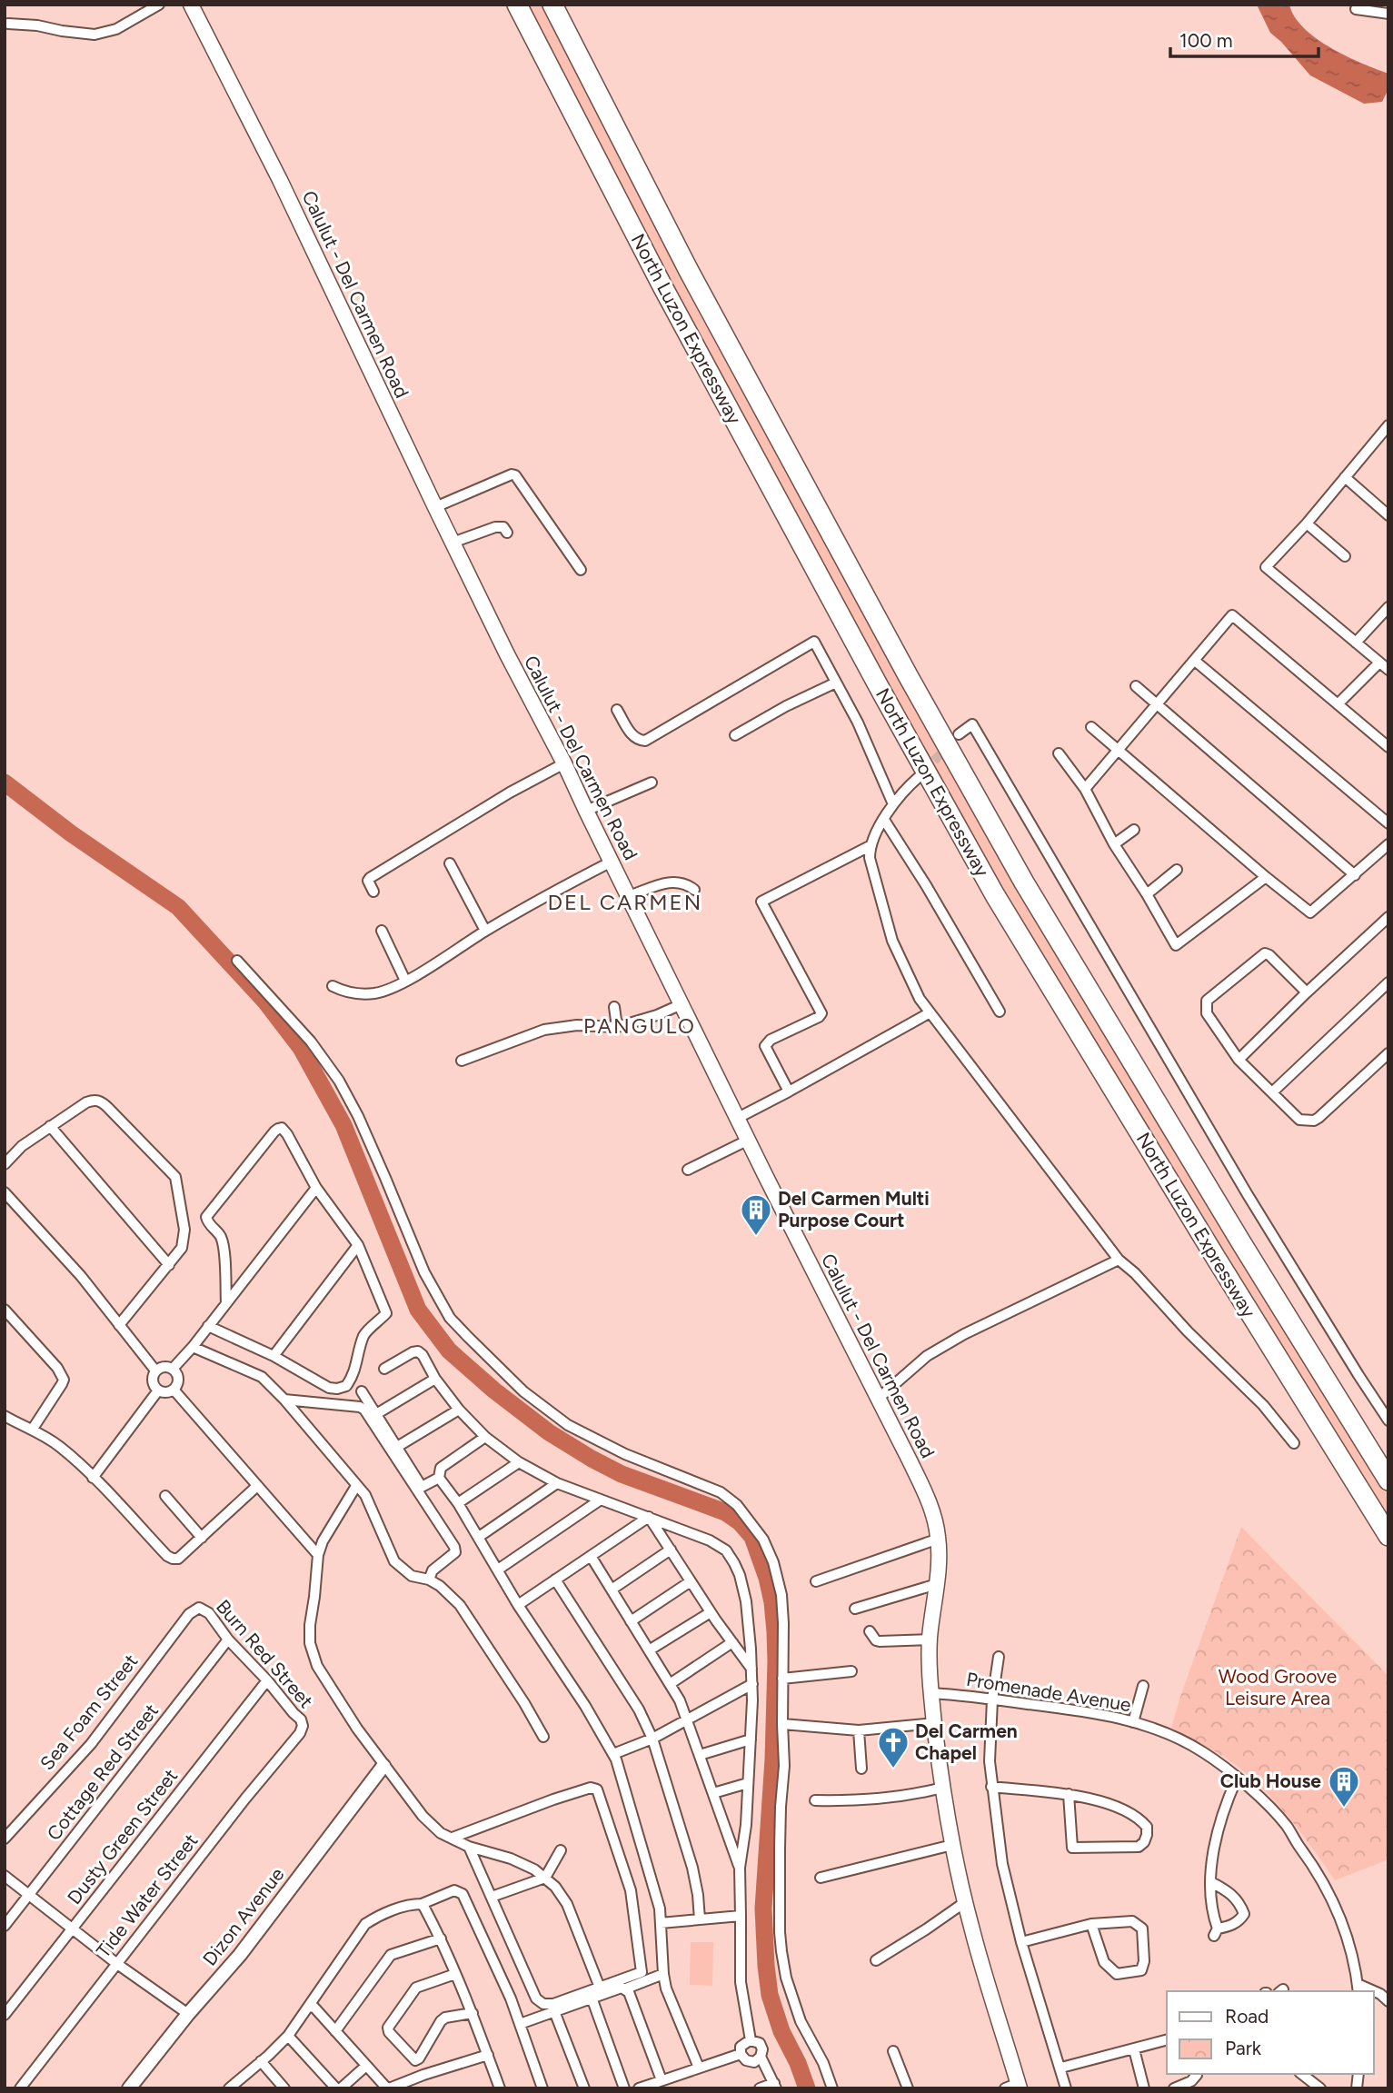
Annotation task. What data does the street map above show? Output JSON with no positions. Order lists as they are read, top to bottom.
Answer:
{
  "streets": {
    "highway": ["North Luzon Expressway"],
    "main road": ["Calulut - Del Carmen Road"],
    "street": [
      "Burn Red Street",
      "Promenade Avenue",
      "Sea Foam Street",
      "Cottage Red Street",
      "Dusty Green Street",
      "Tide Water Street",
      "Dizon Avenue"
    ]
  },
  "crossings": [
    ["Calulut - Del Carmen Road", "Promenade Avenue"],
    ["Burn Red Street", "Sea Foam Street"],
    ["Burn Red Street", "Cottage Red Street"],
    ["Burn Red Street", "Dusty Green Street"],
    ["Burn Red Street", "Tide Water Street"]
  ],
  "districts": ["DEL CARMEN", "PANGULO"],
  "parks": ["Wood Groove Leisure Area"],
  "places": {
    "building": ["Del Carmen Multi Purpose Court", "Club House"],
    "church": ["Del Carmen Chapel"]
  },
  "legend": ["Road", "Park"],
  "scale_bar": "100 m"
}
